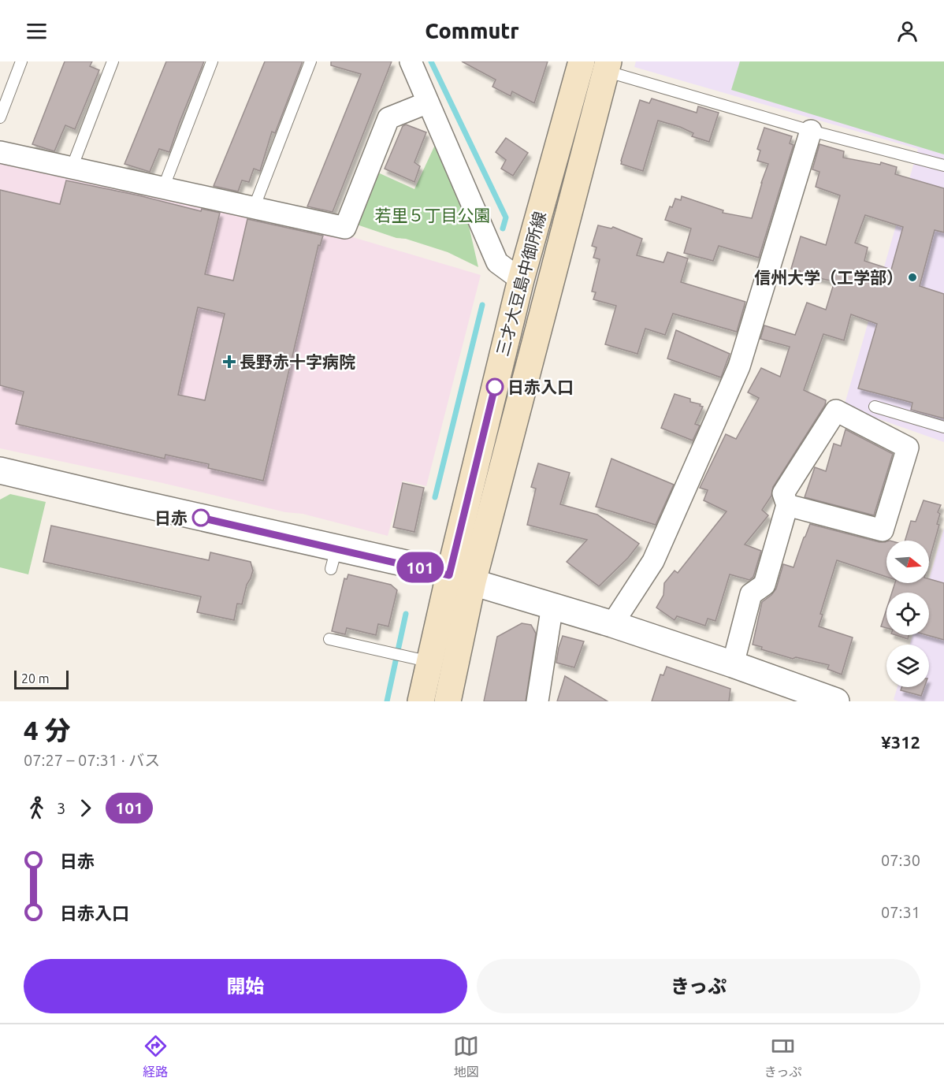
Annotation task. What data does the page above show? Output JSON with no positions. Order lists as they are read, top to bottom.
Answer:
{
  "streets": {
    "main road": ["三才大豆島中御所線"]
  },
  "parks": ["若里５丁目公園"],
  "places": {
    "other": ["信州大学（工学部）", "日赤入口", "日赤"],
    "health": ["長野赤十字病院"]
  },
  "lines": ["bus line 101"],
  "scale_bar": "20 m",
  "north": "right",
  "page": {
    "header": "Commutr",
    "on_map": "101",
    "scale": "20 m",
    "heading": ["4 分", "07:27 – 07:31 · バス", "¥312"],
    "legs": ["3", "101"],
    "list": [
      {
        "name": "日赤",
        "value": "07:30"
      },
      {
        "name": "日赤入口",
        "value": "07:31"
      }
    ],
    "buttons": ["開始", "きっぷ"],
    "tabs": ["経路", "地図", "きっぷ"]
  }
}
